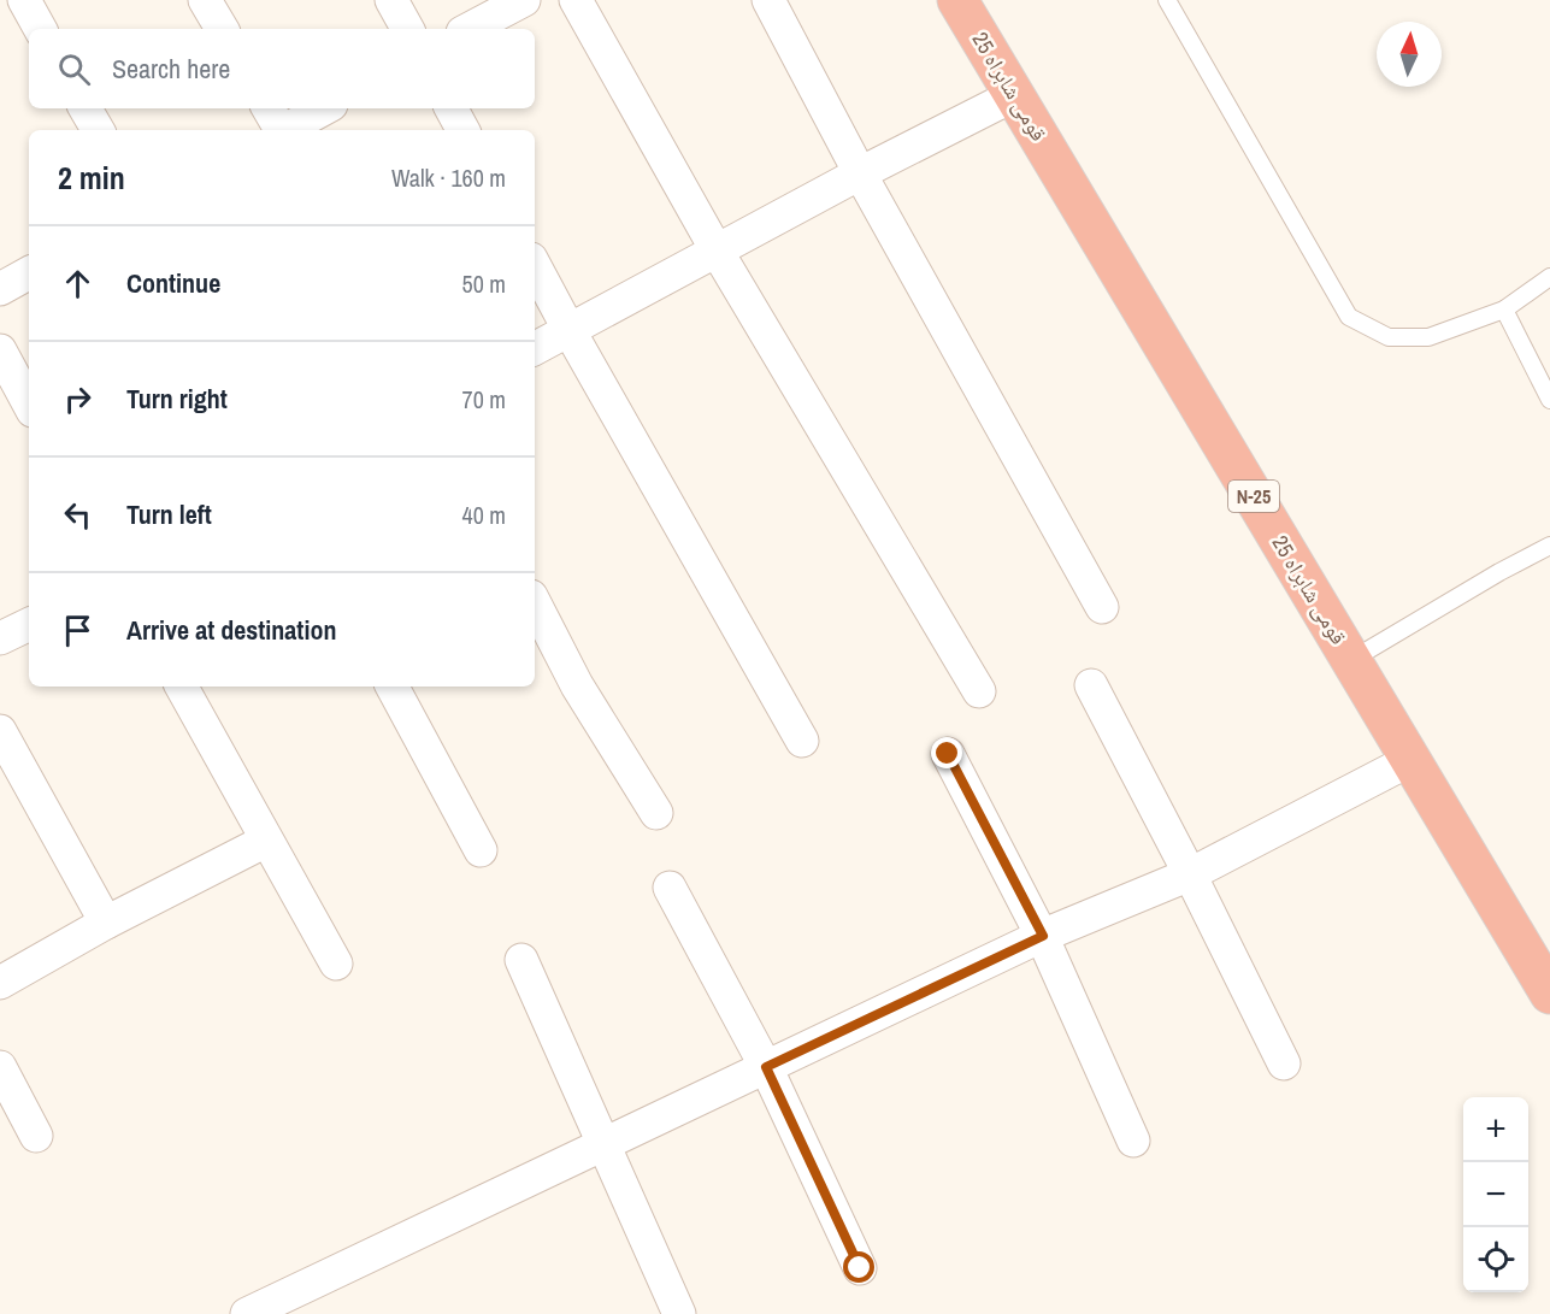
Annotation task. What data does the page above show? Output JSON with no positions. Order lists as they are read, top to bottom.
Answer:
{
  "streets": {
    "highway": ["قومی شاہراہ 25", "N-25"]
  },
  "north": "top",
  "page": {
    "search": "Search here",
    "heading": ["2 min", "Walk · 160 m"],
    "list": [
      ["Continue", "50 m"],
      ["Turn right", "70 m"],
      ["Turn left", "40 m"],
      "Arrive at destination"
    ],
    "map_buttons": ["+", "−"]
  }
}
